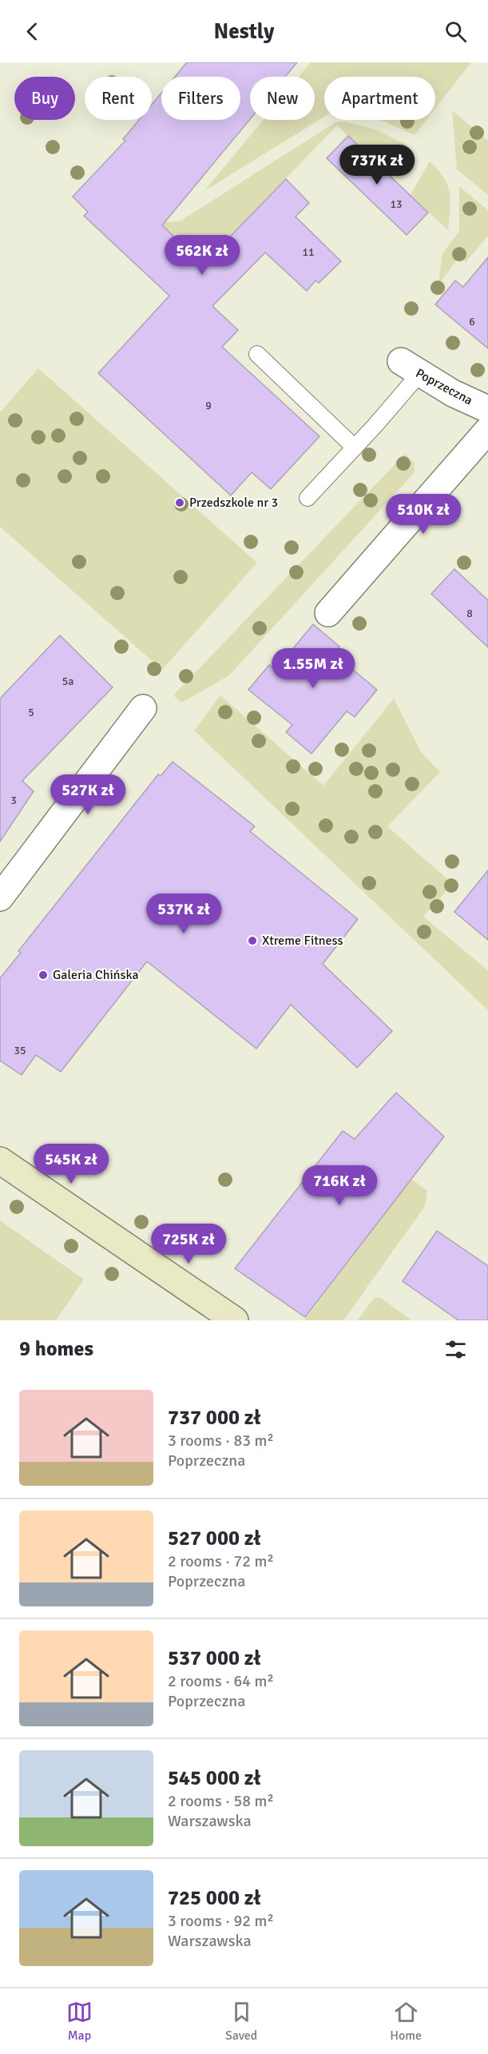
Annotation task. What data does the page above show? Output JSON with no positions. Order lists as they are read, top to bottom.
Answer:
{
  "streets": {
    "street": ["Poprzeczna"]
  },
  "places": ["Przedszkole nr 3", "Xtreme Fitness", "Galeria Chińska"],
  "house_numbers": [
    "13",
    "11",
    "6",
    "9",
    "8",
    "5a",
    "5",
    "3",
    "35"
  ],
  "page": {
    "header": "Nestly",
    "chip": [
      "Buy",
      "Rent",
      "Filters",
      "New",
      "Apartment"
    ],
    "price": [
      "737K zł",
      "562K zł",
      "510K zł",
      "1.55M zł",
      "527K zł",
      "537K zł",
      "545K zł",
      "716K zł",
      "725K zł"
    ],
    "heading": "9 homes",
    "list": [
      {
        "name": "737 000 zł",
        "note": "3 rooms · 83 m² · Poprzeczna"
      },
      {
        "name": "527 000 zł",
        "note": "2 rooms · 72 m² · Poprzeczna"
      },
      {
        "name": "537 000 zł",
        "note": "2 rooms · 64 m² · Poprzeczna"
      },
      {
        "name": "545 000 zł",
        "note": "2 rooms · 58 m² · Warszawska"
      },
      {
        "name": "725 000 zł",
        "note": "3 rooms · 92 m² · Warszawska"
      }
    ],
    "tabs": ["Map", "Saved", "Home"]
  }
}
